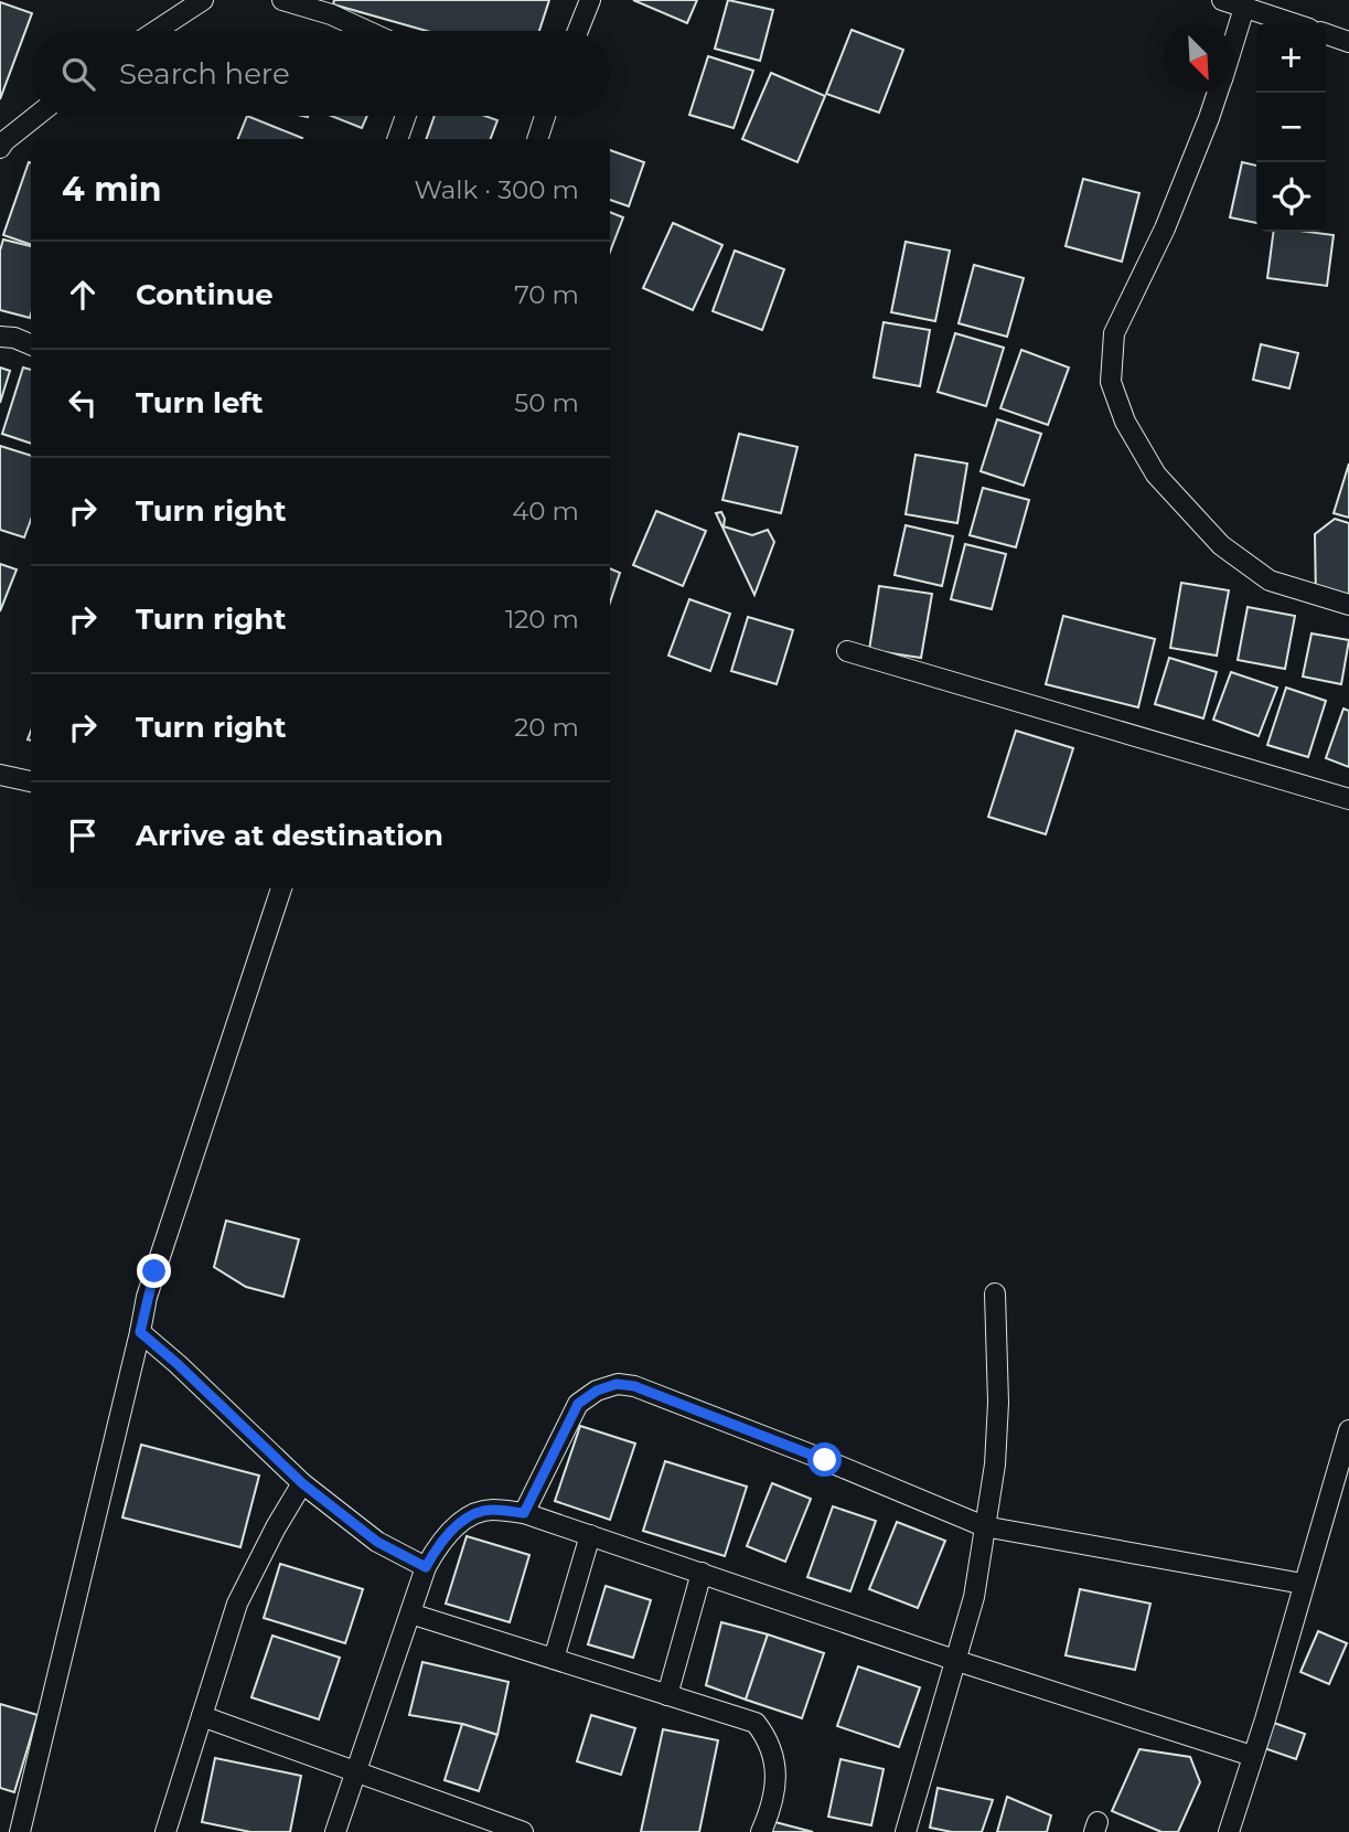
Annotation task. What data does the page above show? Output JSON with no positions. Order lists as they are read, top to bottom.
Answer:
{
  "north": "bottom right",
  "page": {
    "map_buttons": ["+", "−"],
    "search": "Search here",
    "heading": ["4 min", "Walk · 300 m"],
    "list": [
      ["Continue", "70 m"],
      ["Turn left", "50 m"],
      ["Turn right", "40 m"],
      ["Turn right", "120 m"],
      ["Turn right", "20 m"],
      "Arrive at destination"
    ]
  }
}
